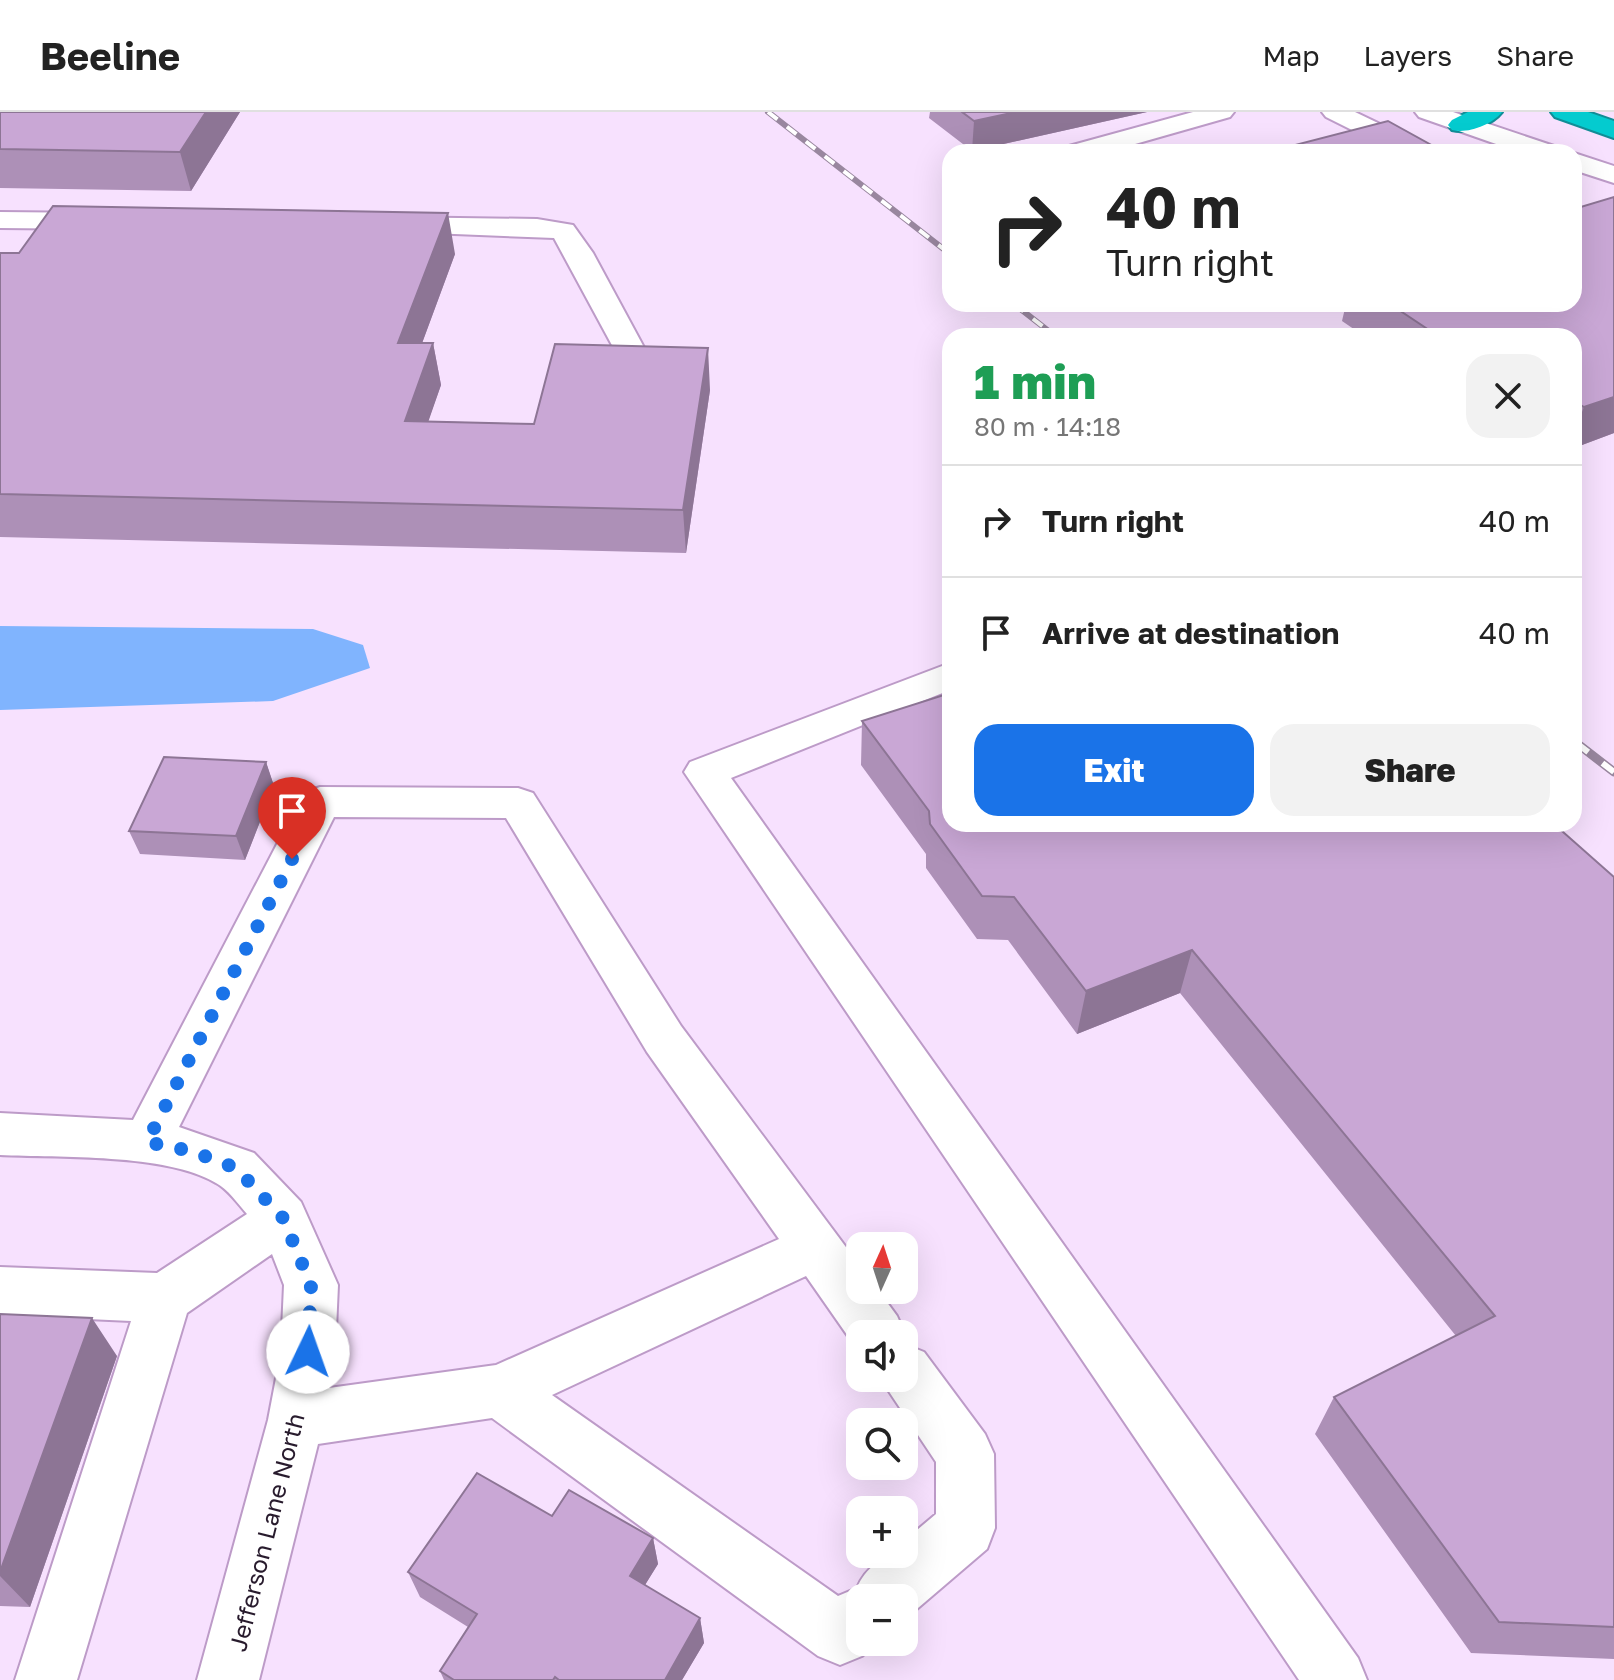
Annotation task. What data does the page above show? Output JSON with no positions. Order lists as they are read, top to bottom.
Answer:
{
  "streets": {
    "street": ["Jefferson Lane North"]
  },
  "north": "top",
  "page": {
    "header": "Beeline",
    "nav": ["Map", "Layers", "Share"],
    "turn": ["40 m", "Turn right"],
    "heading": ["1 min", "80 m · 14:18"],
    "list": [
      {
        "name": "Turn right",
        "value": "40 m"
      },
      {
        "name": "Arrive at destination",
        "value": "40 m"
      }
    ],
    "buttons": ["Exit", "Share"],
    "map_buttons": ["+", "−"]
  }
}
